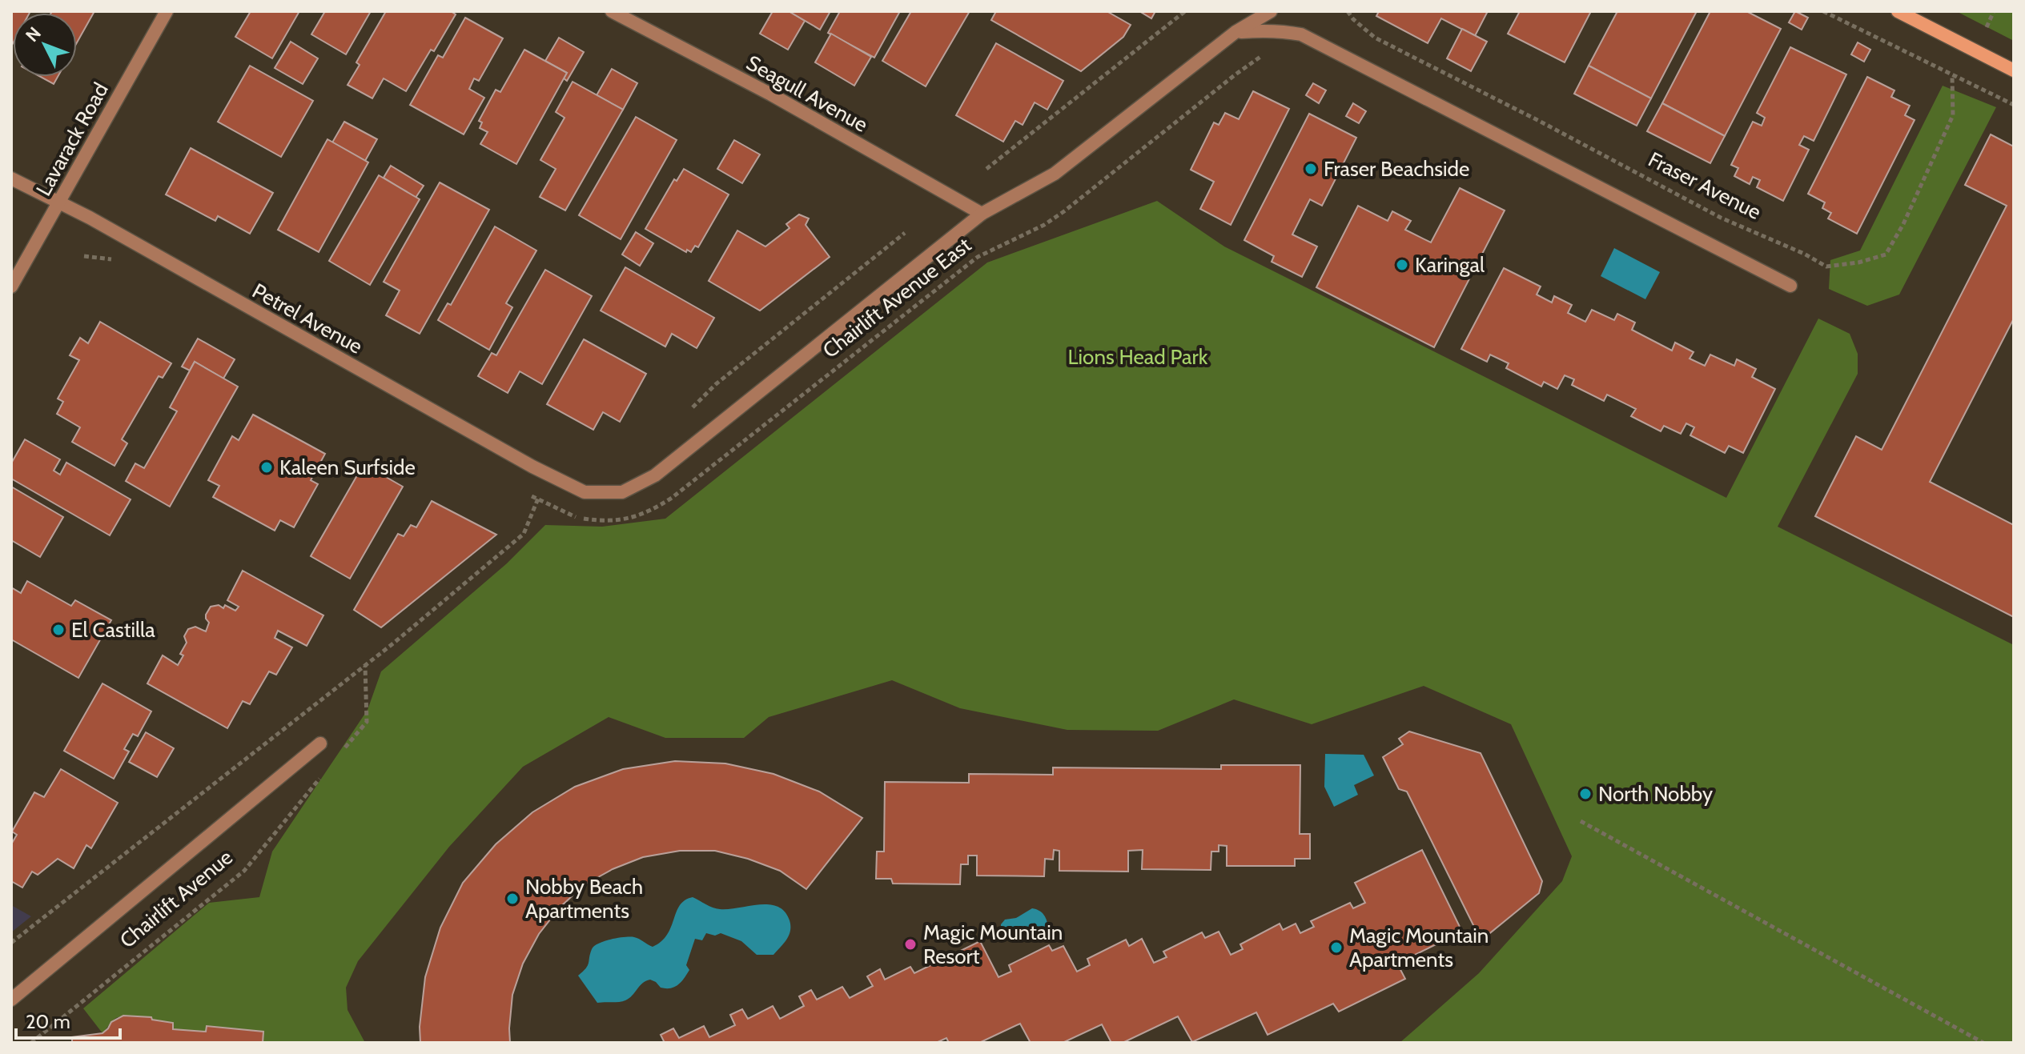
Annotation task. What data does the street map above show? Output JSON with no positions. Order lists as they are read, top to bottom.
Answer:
{
  "streets": {
    "street": [
      "Seagull Avenue",
      "Lavarack Road",
      "Chairlift Avenue East",
      "Petrel Avenue",
      "Chairlift Avenue"
    ],
    "path": ["Fraser Avenue"]
  },
  "crossings": [
    ["Seagull Avenue", "Chairlift Avenue East"],
    ["Lavarack Road", "Petrel Avenue"],
    ["Chairlift Avenue East", "Petrel Avenue"]
  ],
  "parks": ["Lions Head Park"],
  "places": [
    "Fraser Beachside",
    "Karingal",
    "Kaleen Surfside",
    "El Castilla",
    "North Nobby",
    "Nobby Beach Apartments",
    "Magic Mountain Resort",
    "Magic Mountain Apartments"
  ],
  "scale_bar": "20 m",
  "north": "top left"
}
